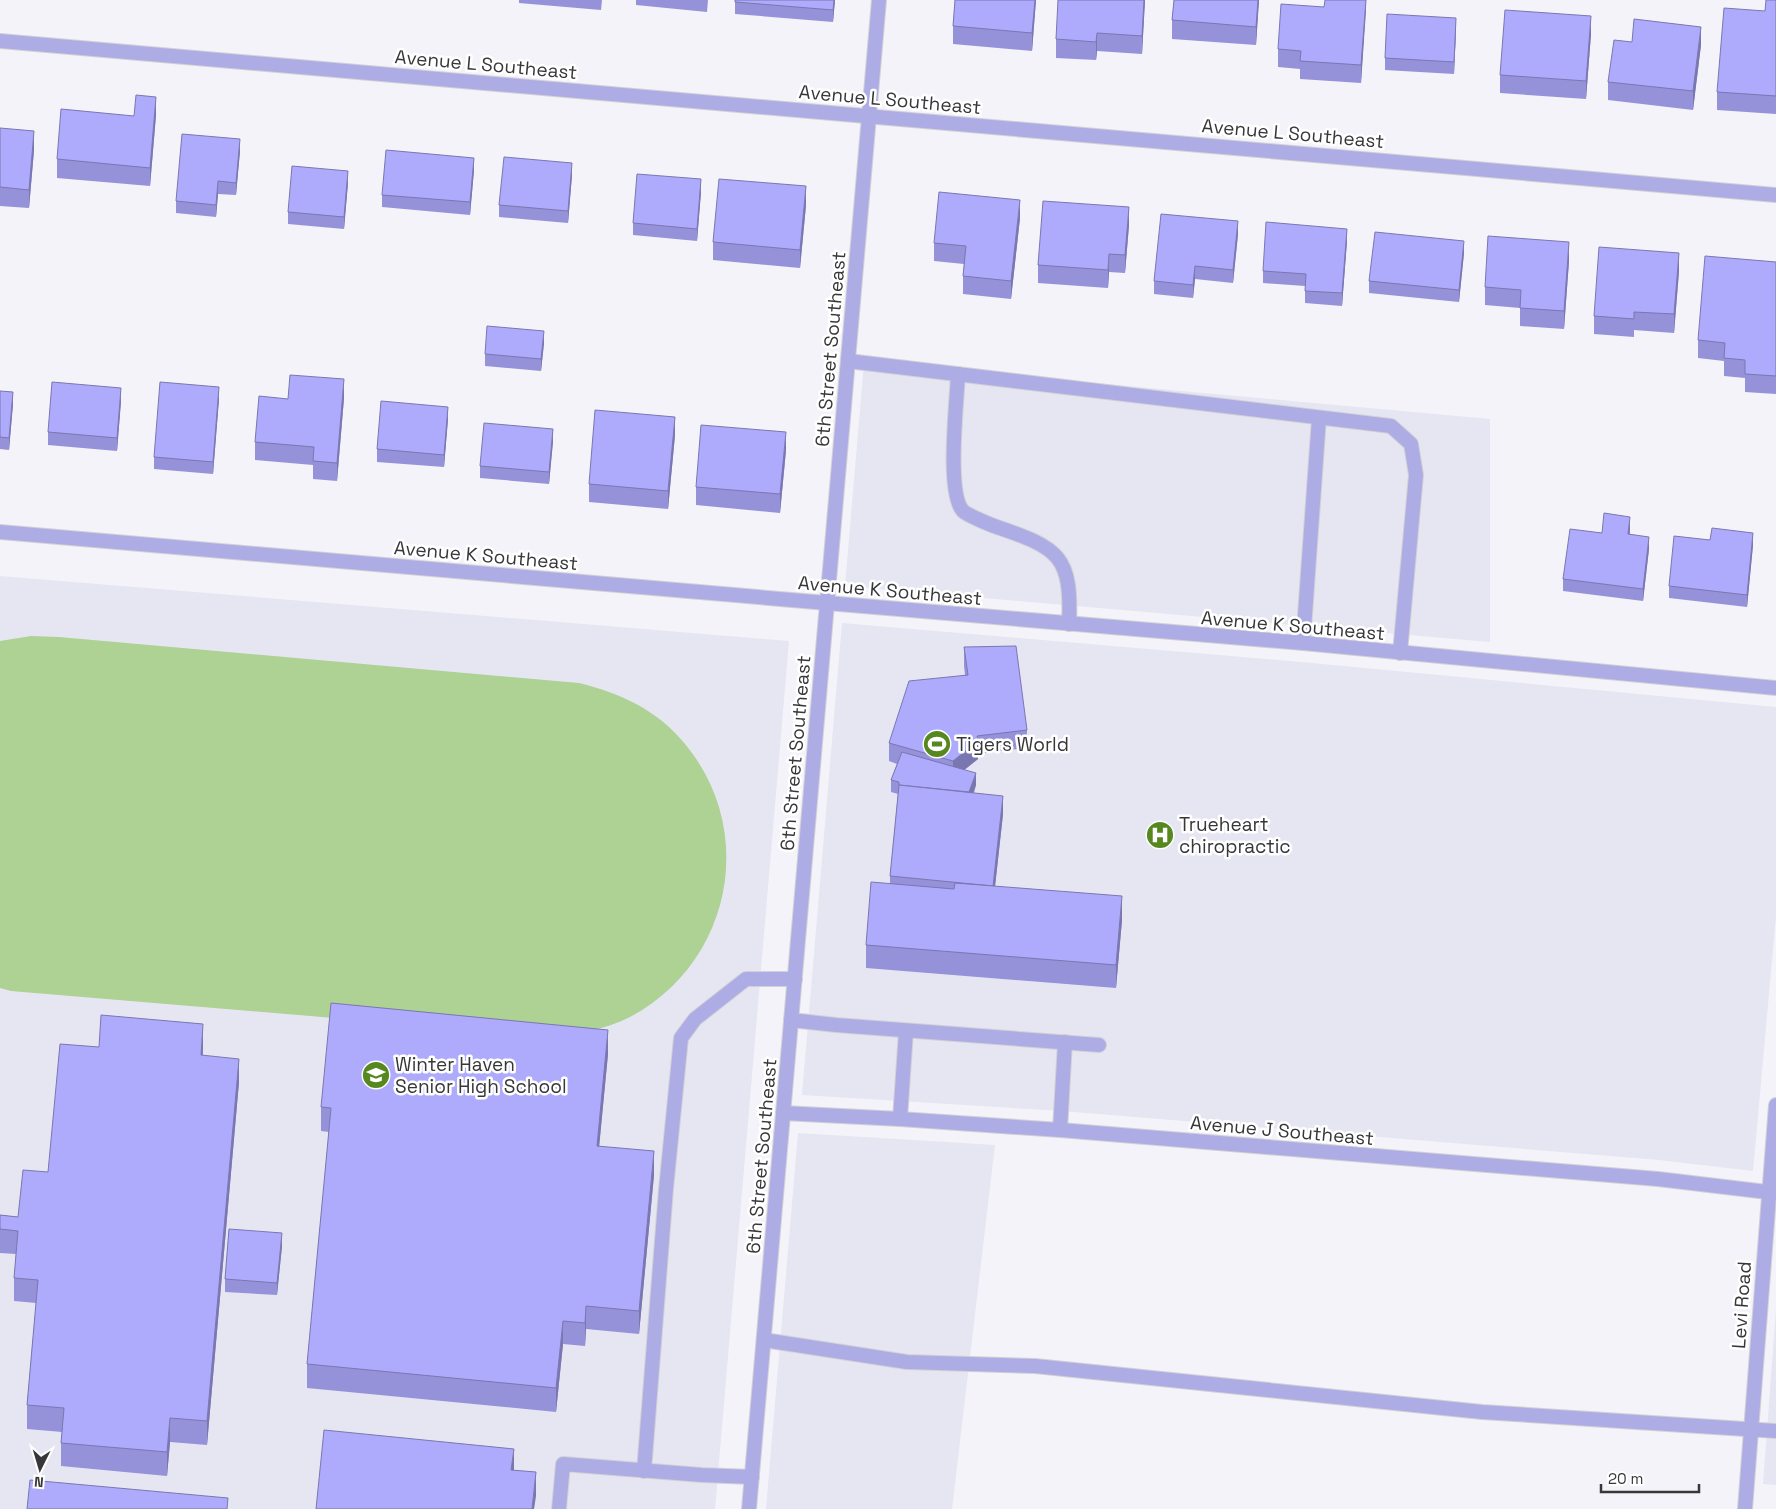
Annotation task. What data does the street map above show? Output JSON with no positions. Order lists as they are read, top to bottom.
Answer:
{
  "streets": {
    "street": [
      "Avenue L Southeast",
      "6th Street Southeast",
      "Avenue K Southeast",
      "Avenue J Southeast",
      "Levi Road"
    ]
  },
  "crossings": [
    ["Avenue L Southeast", "6th Street Southeast"],
    ["6th Street Southeast", "Avenue K Southeast"],
    ["6th Street Southeast", "Avenue J Southeast"],
    ["Avenue J Southeast", "Levi Road"]
  ],
  "places": {
    "sports": ["Tigers World"],
    "hospital": ["Trueheart chiropractic"],
    "school or university": ["Winter Haven Senior High School"]
  },
  "scale_bar": "20 m",
  "north": "bottom"
}
